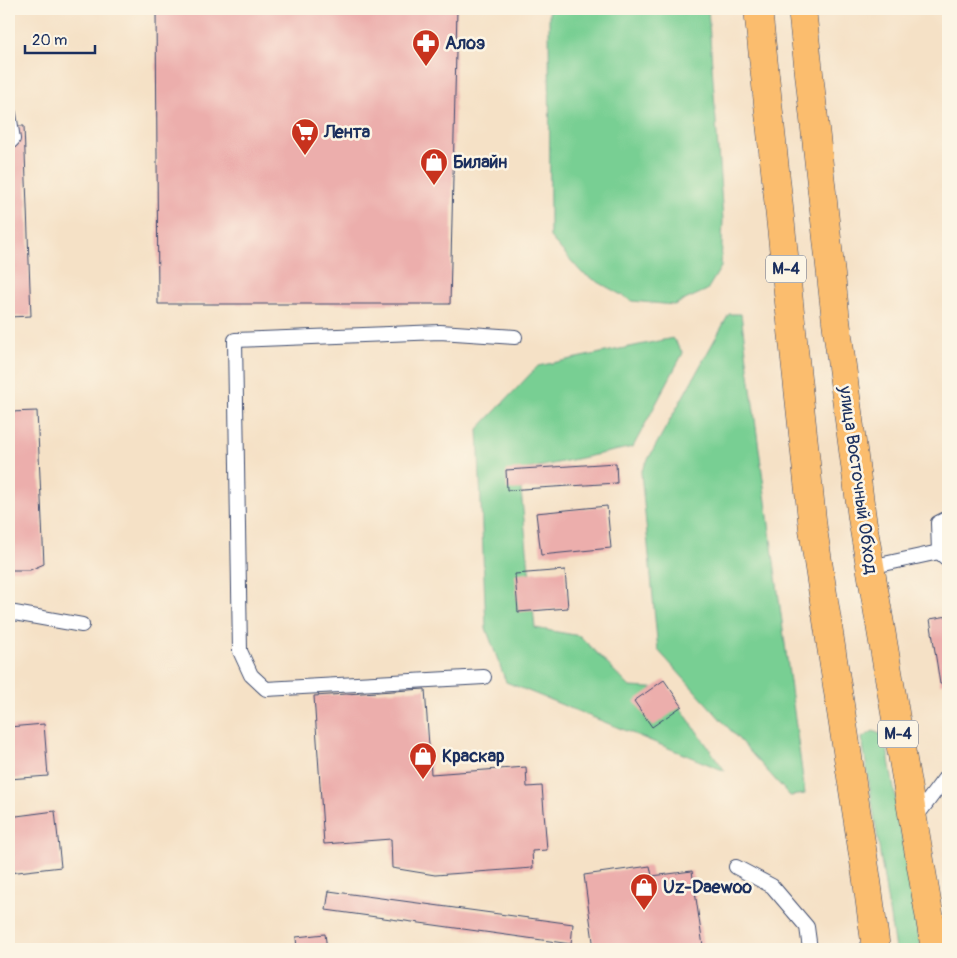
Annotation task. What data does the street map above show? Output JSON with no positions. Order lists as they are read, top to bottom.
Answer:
{
  "streets": {
    "highway": ["М-4", "улица Восточный Обход"]
  },
  "places": {
    "pharmacy": ["Алоэ"],
    "supermarket": ["Лента"],
    "shop": ["Билайн", "Краскар", "Uz-Daewoo"]
  },
  "scale_bar": "20 m"
}
